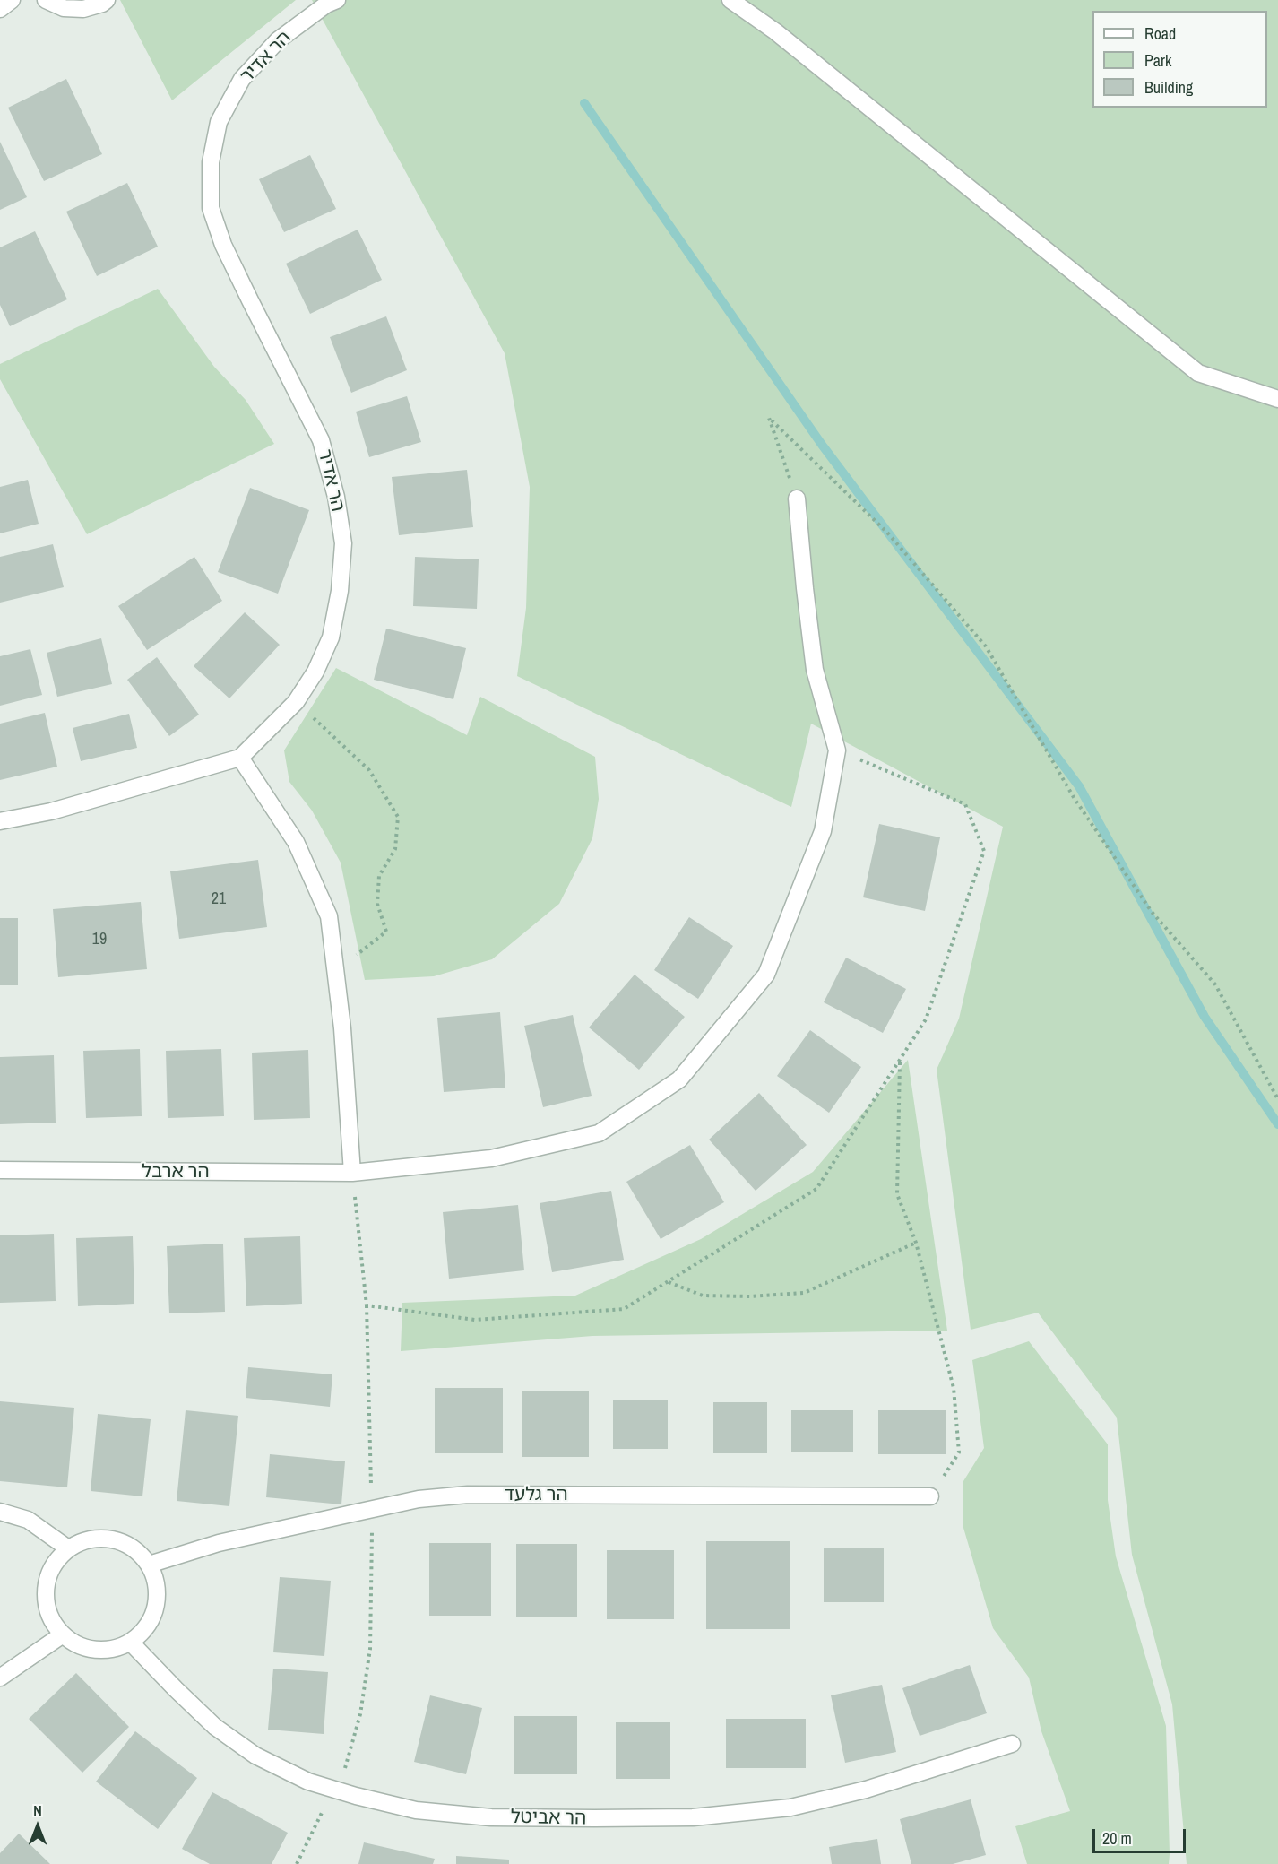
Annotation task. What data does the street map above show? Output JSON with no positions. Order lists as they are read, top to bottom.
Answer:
{
  "streets": {
    "street": [
      "הר אדיר",
      "הר ארבל",
      "הר גלעד",
      "הר אביטל"
    ]
  },
  "crossings": [
    ["הר גלעד", "הר אביטל"]
  ],
  "house_numbers": ["21", "19"],
  "legend": ["Road", "Park", "Building"],
  "scale_bar": "20 m",
  "north": "top"
}
